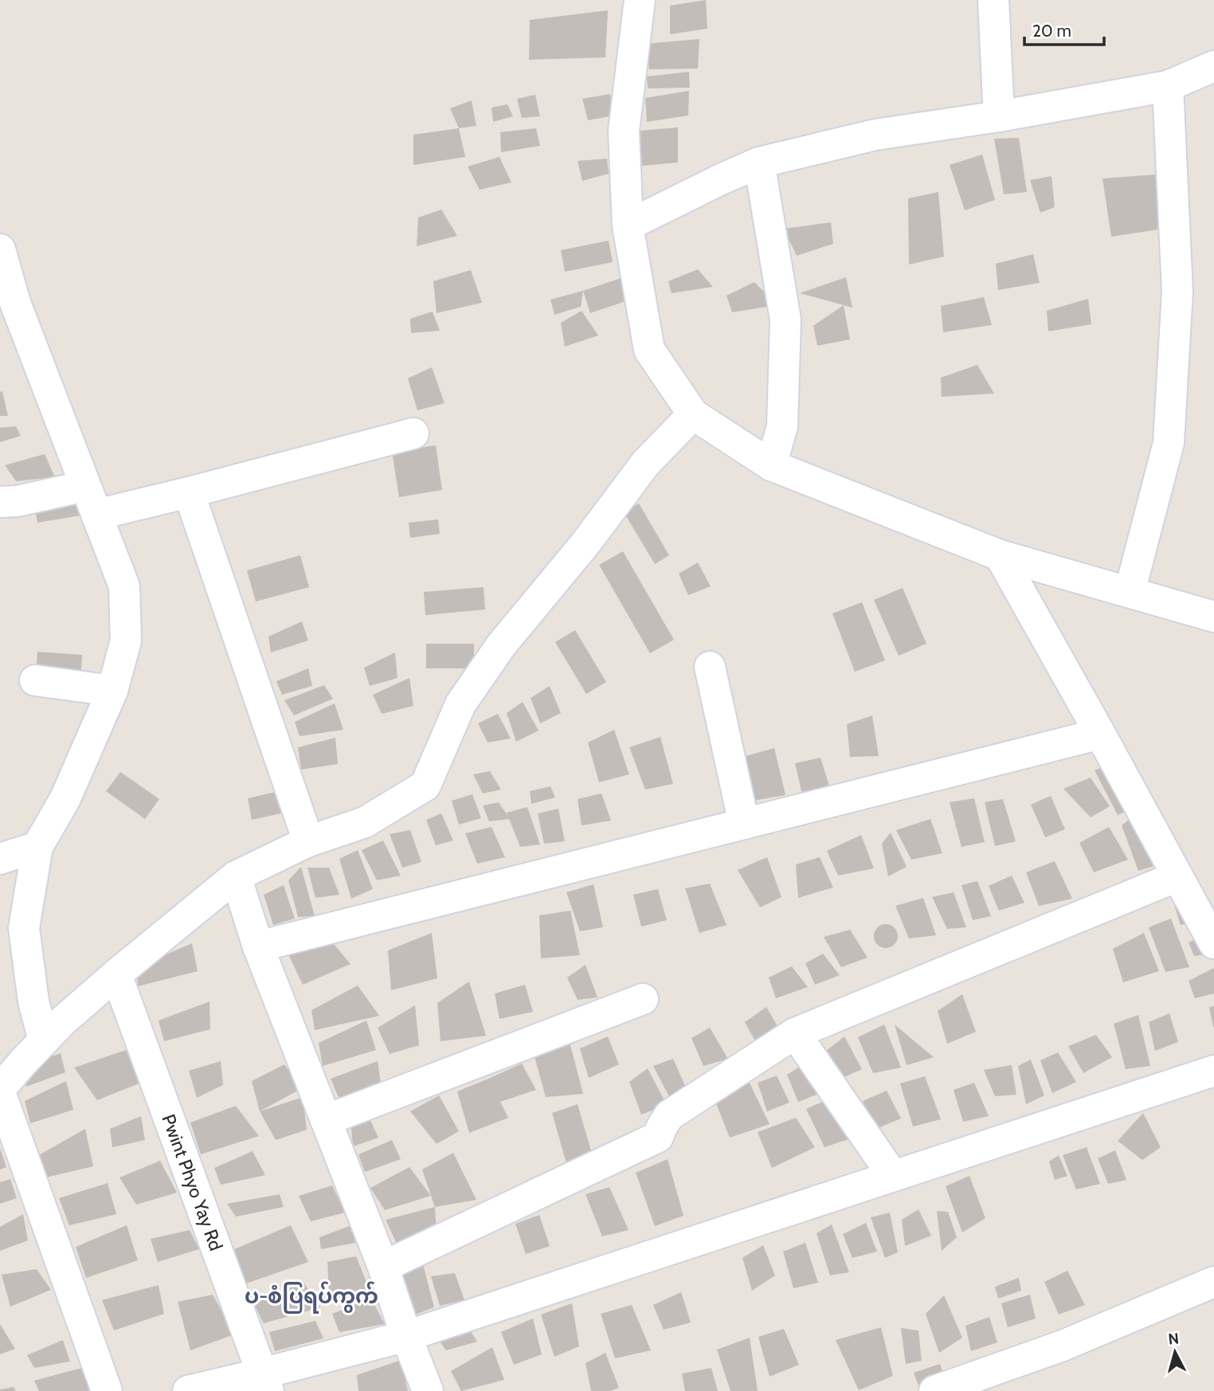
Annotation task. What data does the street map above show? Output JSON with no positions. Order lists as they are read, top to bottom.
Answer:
{
  "streets": {
    "street": ["Pwint Phyo Yay Rd"]
  },
  "districts": ["ပ-စံပြရပ်ကွက်"],
  "scale_bar": "20 m",
  "north": "top"
}
